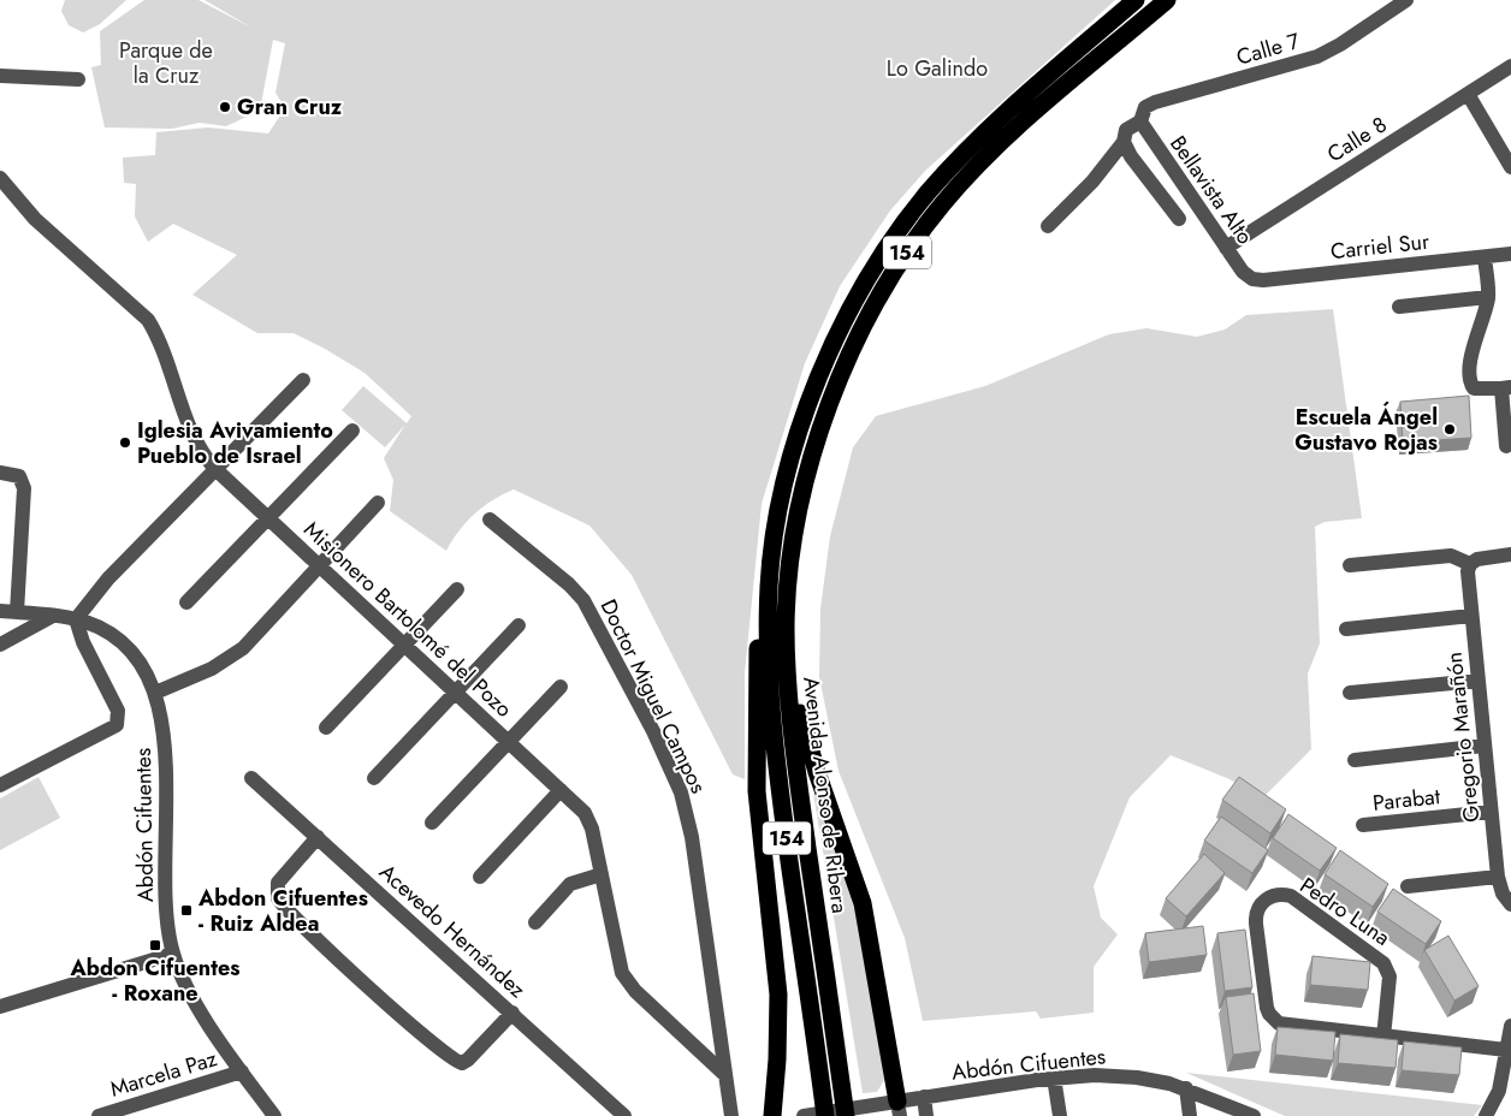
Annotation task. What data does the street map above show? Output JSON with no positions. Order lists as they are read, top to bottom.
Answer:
{
  "streets": {
    "highway": ["154", "Avenida Alonso de Ribera"],
    "street": [
      "Calle 7",
      "Calle 8",
      "Bellavista Alto",
      "Carriel Sur",
      "Misionero Bartolomé del Pozo",
      "Doctor Miguel Campos",
      "Gregorio Marañón",
      "Parabat",
      "Abdón Cifuentes",
      "Pedro Luna",
      "Acevedo Hernández",
      "Marcela Paz"
    ]
  },
  "crossings": [
    ["Calle 7", "Bellavista Alto"],
    ["Calle 8", "Bellavista Alto"],
    ["Bellavista Alto", "Carriel Sur"],
    ["Misionero Bartolomé del Pozo", "Doctor Miguel Campos"],
    ["Gregorio Marañón", "Parabat"],
    ["Abdón Cifuentes", "Marcela Paz"]
  ],
  "parks": ["Parque de la Cruz", "Lo Galindo"],
  "places": {
    "other": ["Gran Cruz", "Escuela Ángel Gustavo Rojas", "Iglesia Avivamiento Pueblo de Israel"],
    "transit": ["Abdon Cifuentes - Ruiz Aldea", "Abdon Cifuentes - Roxane"]
  }
}
